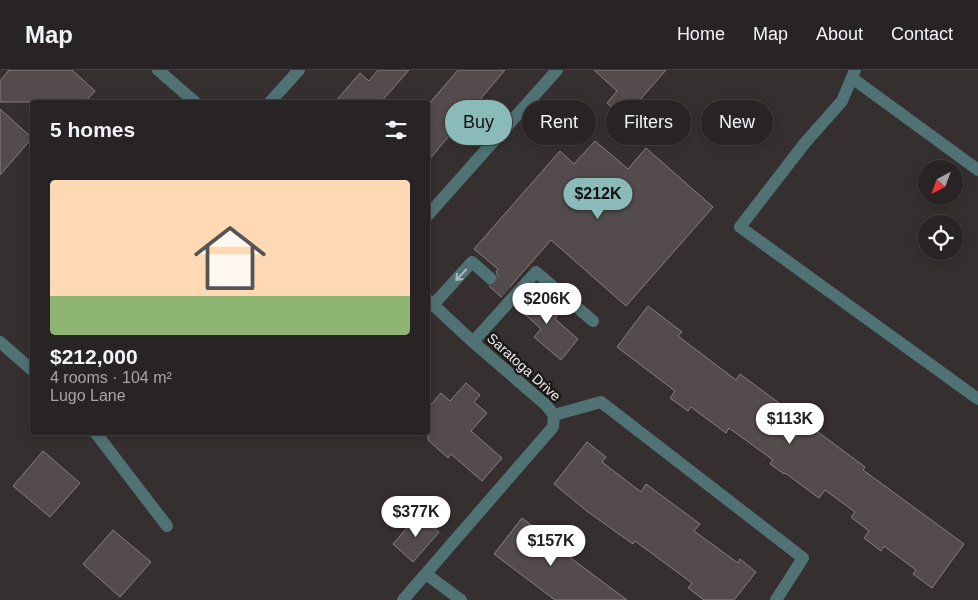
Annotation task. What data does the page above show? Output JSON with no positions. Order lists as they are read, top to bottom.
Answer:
{
  "streets": {
    "street": ["Saratoga Drive"]
  },
  "north": "bottom left",
  "page": {
    "header": "Map",
    "nav": [
      "Home",
      "Map",
      "About",
      "Contact"
    ],
    "chip": [
      "Buy",
      "Rent",
      "Filters",
      "New"
    ],
    "heading": "5 homes",
    "list": [
      {
        "name": "$212,000",
        "note": "4 rooms · 104 m² · Lugo Lane"
      }
    ],
    "price": [
      "$212K",
      "$206K",
      "$113K",
      "$377K",
      "$157K"
    ]
  }
}
